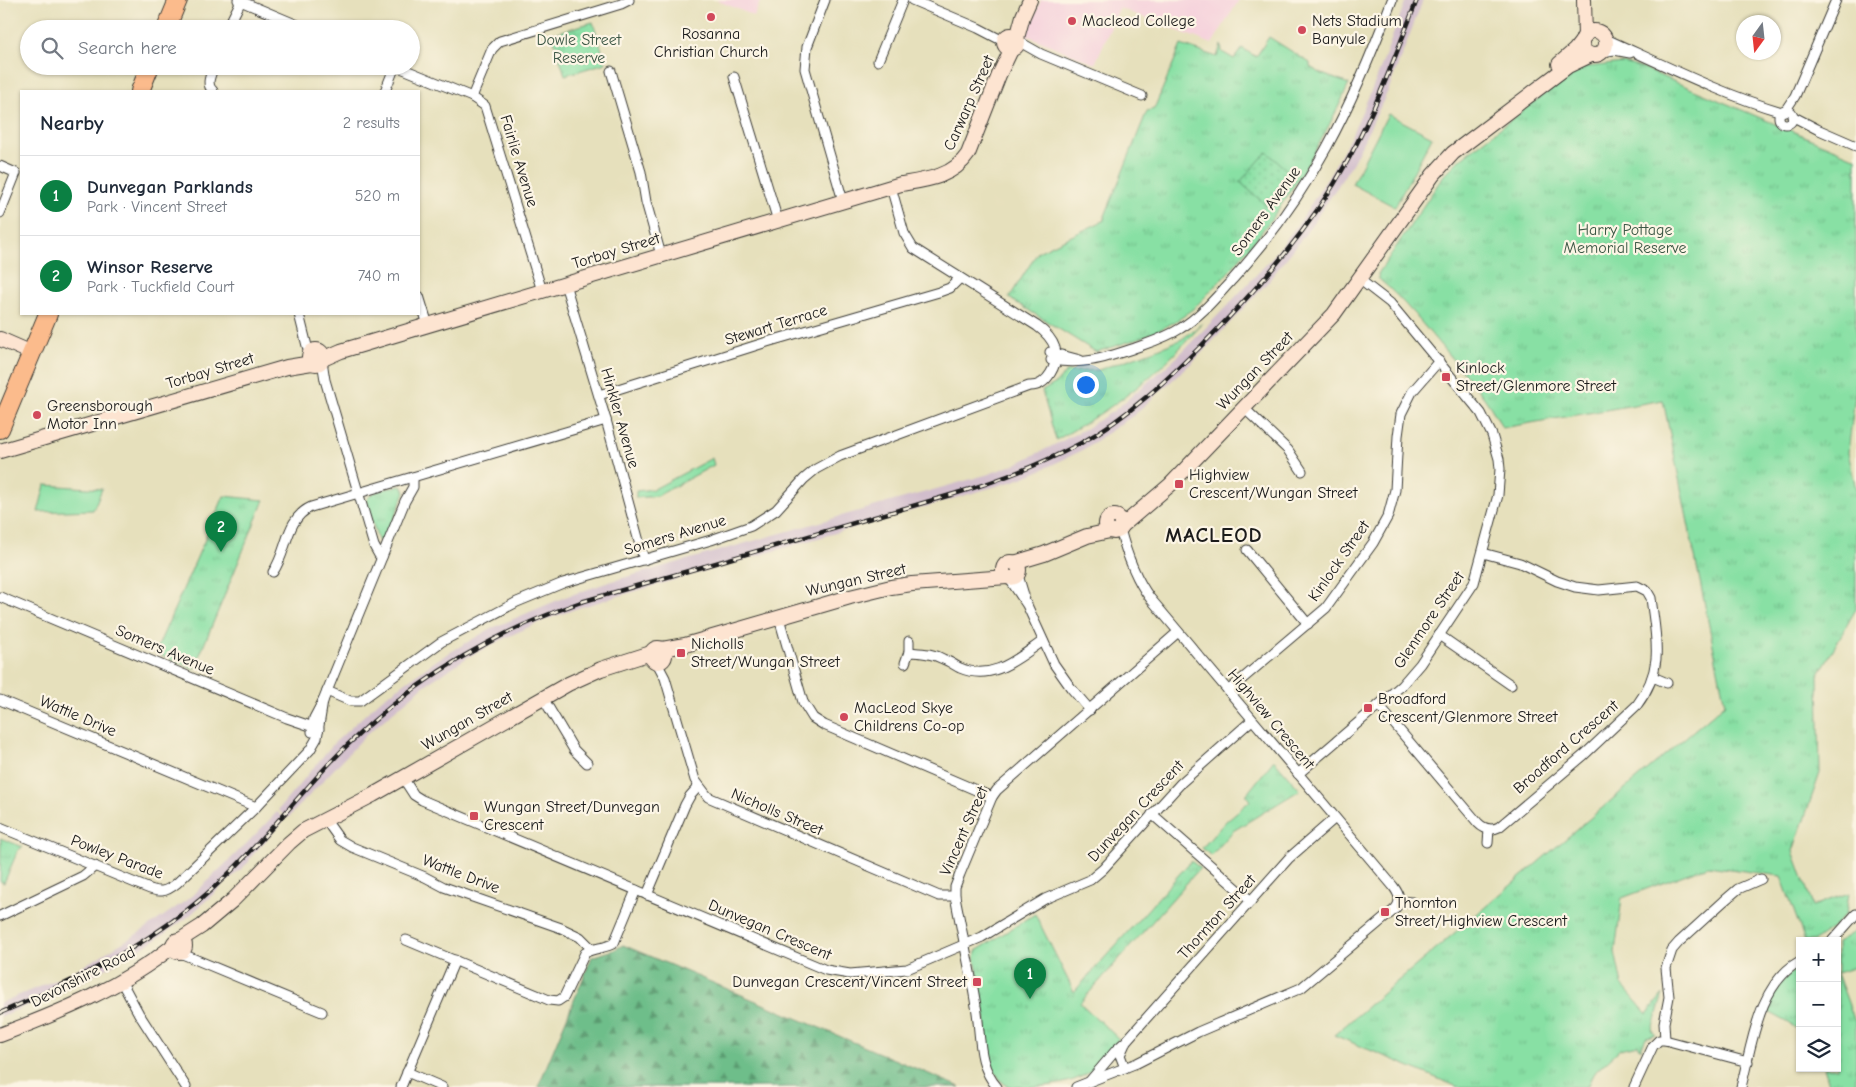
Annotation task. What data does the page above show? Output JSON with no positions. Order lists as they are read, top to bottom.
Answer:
{
  "streets": {
    "street": [
      "Carwarp Street",
      "Fairlie Avenue",
      "Somers Avenue",
      "Torbay Street",
      "Stewart Terrace",
      "Wungan Street",
      "Hinkler Avenue",
      "Kinlock Street",
      "Glenmore Street",
      "Wattle Drive",
      "Highview Crescent",
      "Broadford Crescent",
      "Dunvegan Crescent",
      "Nicholls Street",
      "Vincent Street",
      "Powley Parade",
      "Thornton Street",
      "Devonshire Road"
    ]
  },
  "crossings": [
    ["Carwarp Street", "Torbay Street"],
    ["Fairlie Avenue", "Torbay Street"],
    ["Somers Avenue", "Hinkler Avenue"],
    ["Torbay Street", "Hinkler Avenue"],
    ["Stewart Terrace", "Hinkler Avenue"],
    ["Wungan Street", "Glenmore Street"],
    ["Wungan Street", "Wattle Drive"],
    ["Wungan Street", "Highview Crescent"],
    ["Wungan Street", "Dunvegan Crescent"],
    ["Wungan Street", "Devonshire Road"],
    ["Kinlock Street", "Glenmore Street"],
    ["Kinlock Street", "Highview Crescent"],
    ["Glenmore Street", "Highview Crescent"],
    ["Glenmore Street", "Broadford Crescent"],
    ["Wattle Drive", "Powley Parade"],
    ["Wattle Drive", "Devonshire Road"],
    ["Highview Crescent", "Dunvegan Crescent"],
    ["Highview Crescent", "Vincent Street"],
    ["Highview Crescent", "Thornton Street"],
    ["Dunvegan Crescent", "Vincent Street"],
    ["Nicholls Street", "Vincent Street"]
  ],
  "districts": ["MACLEOD"],
  "parks": ["Dowle Street Reserve", "Harry Pottage Memorial Reserve"],
  "places": {
    "other": [
      "Rosanna Christian Church",
      "Macleod College",
      "Nets Stadium Banyule",
      "Greensborough Motor Inn",
      "MacLeod Skye Childrens Co-op"
    ],
    "transit": [
      "Kinlock Street/Glenmore Street",
      "Highview Crescent/Wungan Street",
      "Nicholls Street/Wungan Street",
      "Broadford Crescent/Glenmore Street",
      "Wungan Street/Dunvegan Crescent",
      "Thornton Street/Highview Crescent",
      "Dunvegan Crescent/Vincent Street"
    ]
  },
  "north": "bottom",
  "page": {
    "search": "Search here",
    "heading": ["Nearby", "2 results"],
    "list": [
      {
        "mark": "1",
        "name": "Dunvegan Parklands",
        "note": "Park · Vincent Street",
        "value": "520 m"
      },
      {
        "mark": "2",
        "name": "Winsor Reserve",
        "note": "Park · Tuckfield Court",
        "value": "740 m"
      }
    ],
    "pins": ["2", "1"],
    "map_buttons": ["+", "−"]
  }
}
